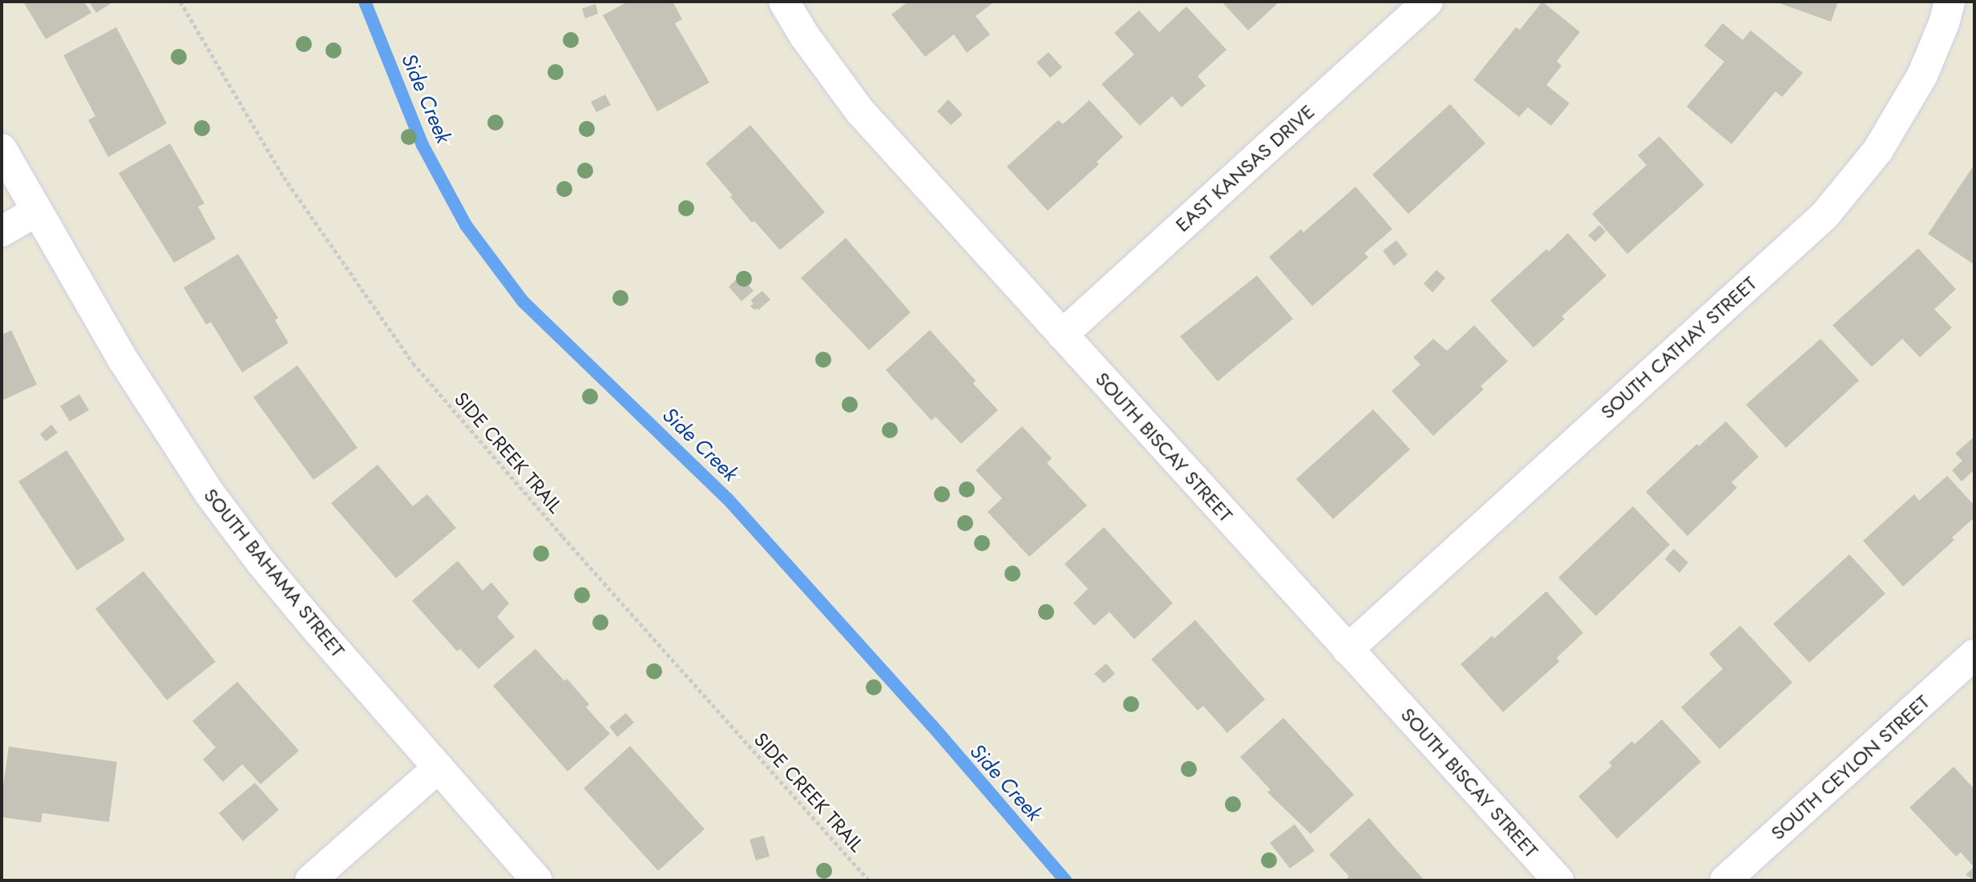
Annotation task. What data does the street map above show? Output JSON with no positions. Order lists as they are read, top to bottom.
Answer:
{
  "streets": {
    "street": [
      "EAST KANSAS DRIVE",
      "SOUTH CATHAY STREET",
      "SOUTH BISCAY STREET",
      "SOUTH BAHAMA STREET",
      "SOUTH CEYLON STREET"
    ],
    "path": ["SIDE CREEK TRAIL"]
  },
  "crossings": [
    ["EAST KANSAS DRIVE", "SOUTH BISCAY STREET"],
    ["SOUTH CATHAY STREET", "SOUTH BISCAY STREET"]
  ],
  "water": ["Side Creek"]
}
